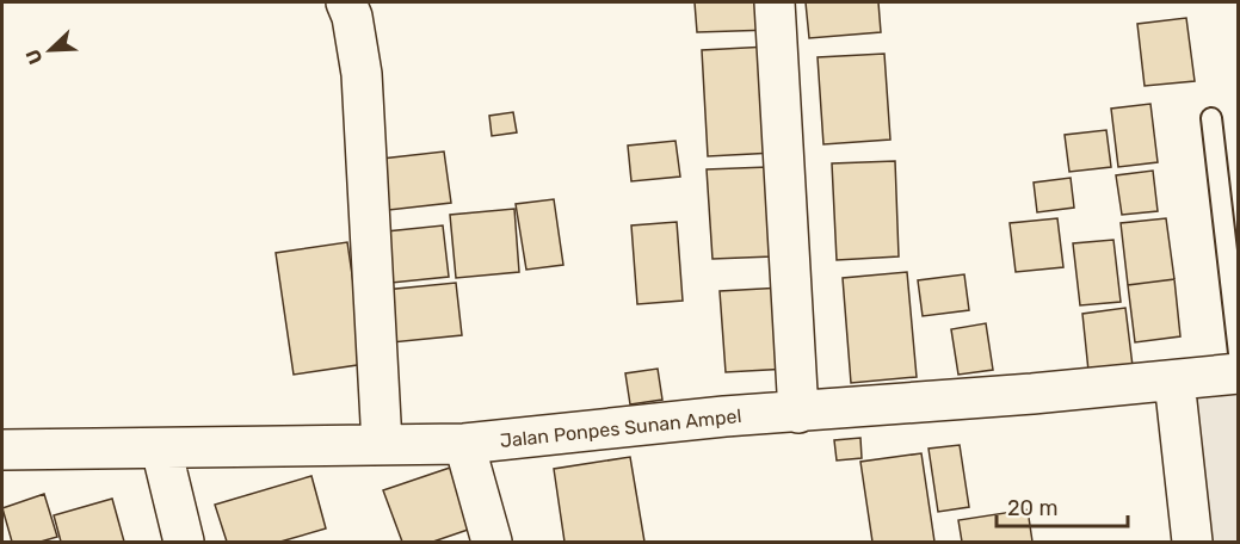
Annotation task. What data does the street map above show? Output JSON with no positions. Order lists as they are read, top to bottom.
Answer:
{
  "streets": {
    "street": ["Jalan Ponpes Sunan Ampel"]
  },
  "scale_bar": "20 m",
  "north": "bottom left"
}
